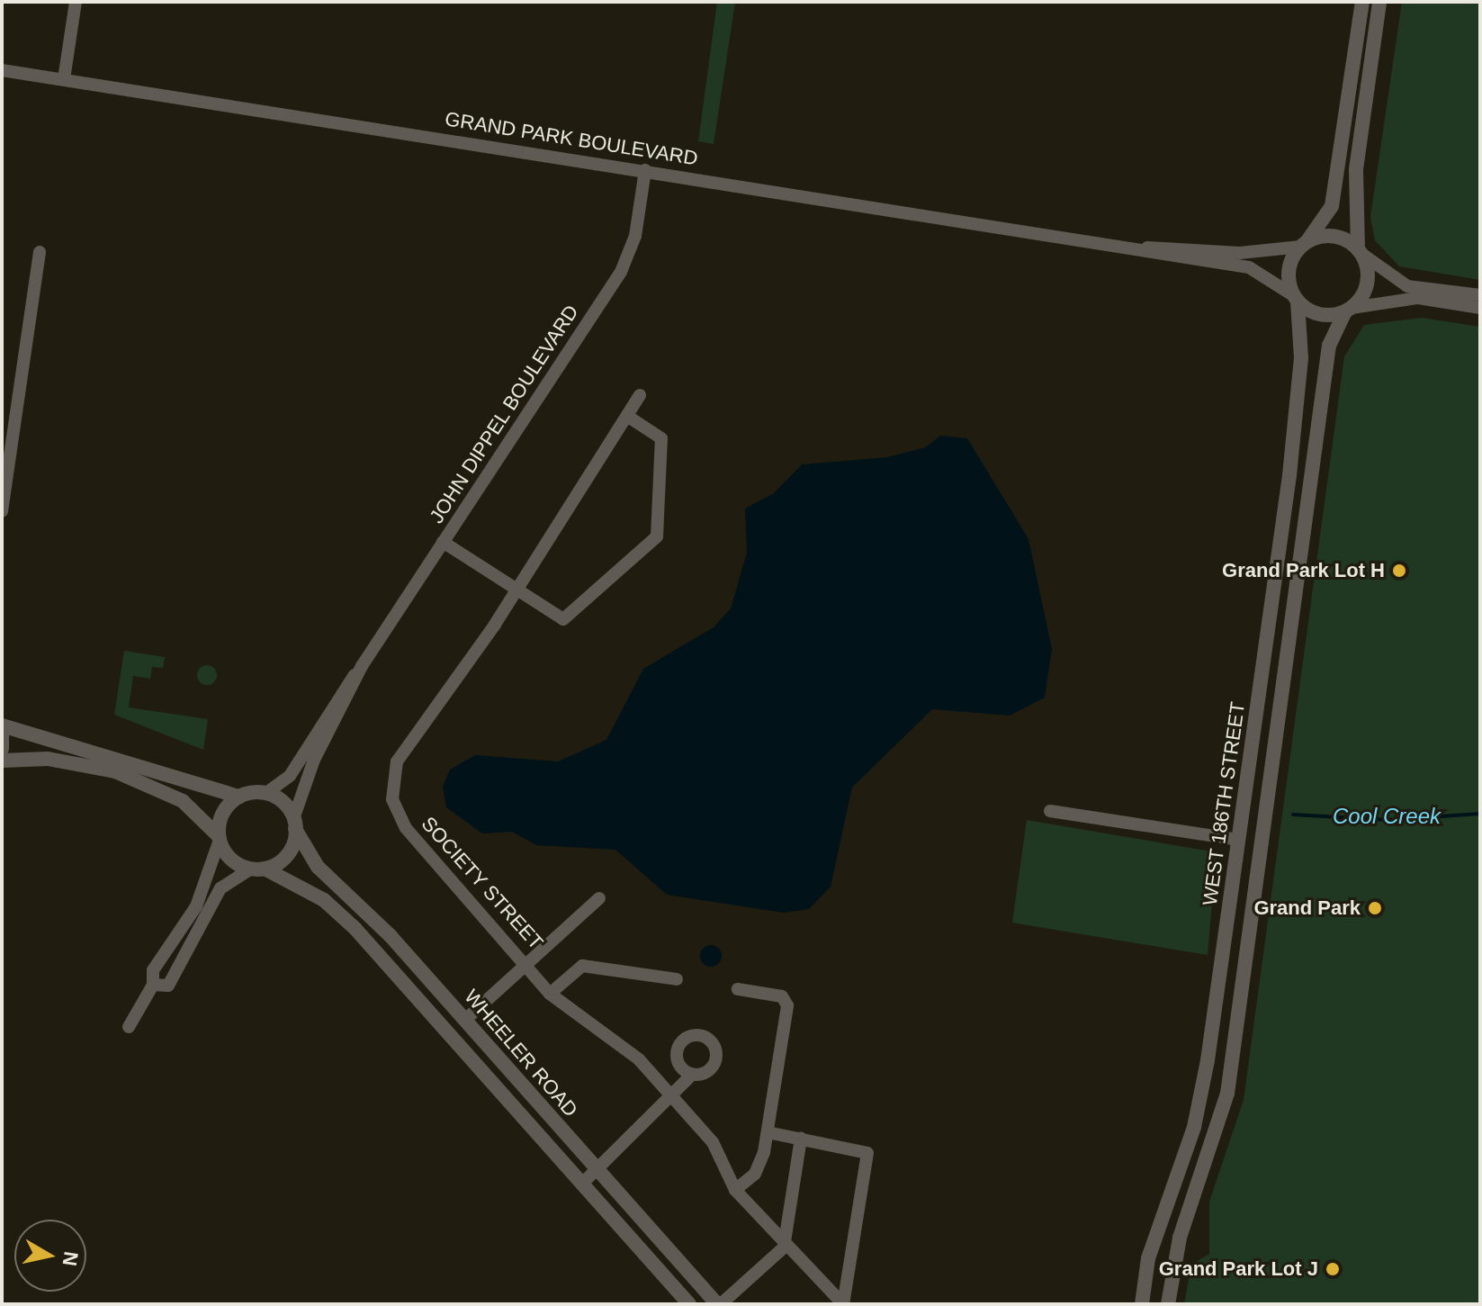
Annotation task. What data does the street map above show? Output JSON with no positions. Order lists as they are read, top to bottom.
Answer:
{
  "streets": {
    "street": [
      "GRAND PARK BOULEVARD",
      "JOHN DIPPEL BOULEVARD",
      "WEST 186TH STREET",
      "SOCIETY STREET",
      "WHEELER ROAD"
    ]
  },
  "crossings": [
    ["GRAND PARK BOULEVARD", "JOHN DIPPEL BOULEVARD"],
    ["GRAND PARK BOULEVARD", "WEST 186TH STREET"],
    ["JOHN DIPPEL BOULEVARD", "WHEELER ROAD"]
  ],
  "water": ["Cool Creek"],
  "places": ["Grand Park Lot H", "Grand Park", "Grand Park Lot J"],
  "north": "right"
}
